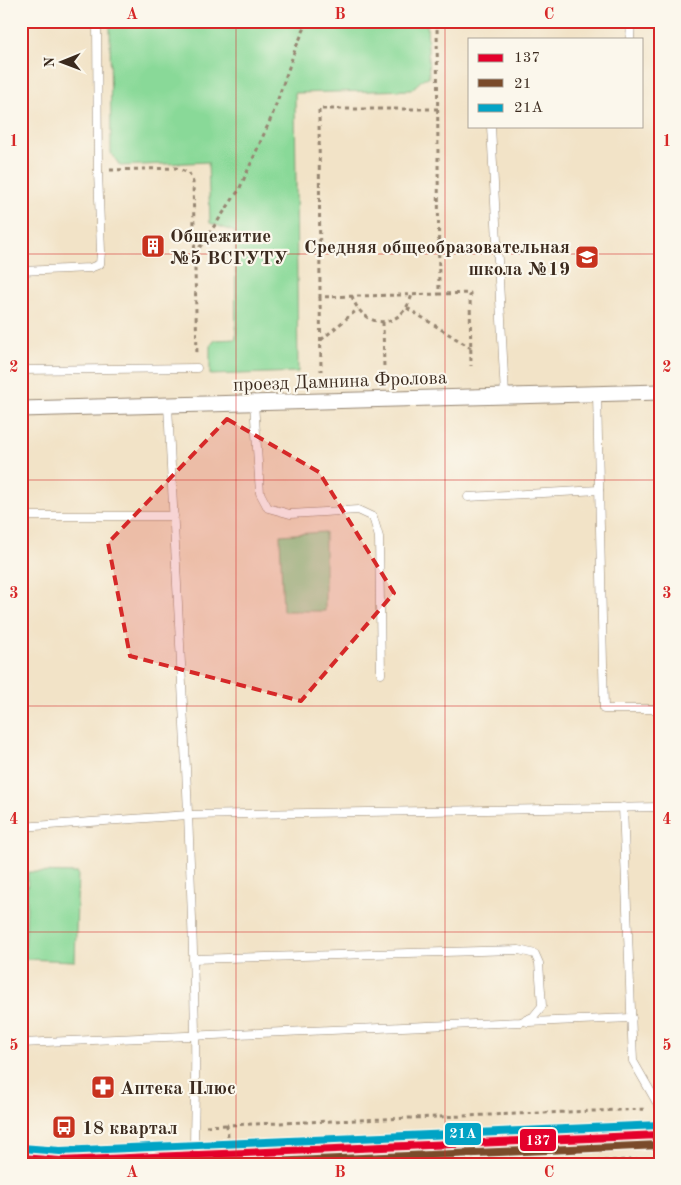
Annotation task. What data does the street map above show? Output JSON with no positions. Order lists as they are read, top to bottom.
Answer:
{
  "streets": {
    "street": ["проезд Дамнина Фролова"]
  },
  "places": {
    "building": ["Общежитие №5 ВСГУТУ"],
    "school or university": ["Средняя общеобразовательная школа №19"],
    "pharmacy": ["Аптека Плюс"],
    "bus stop": ["18 квартал"]
  },
  "lines": ["transit line 21А", "transit line 137", "transit line 21"],
  "legend": ["137", "21", "21А"],
  "north": "left",
  "grid": {
    "columns": ["A", "B", "C"],
    "rows": [
      "1",
      "2",
      "3",
      "4",
      "5"
    ]
  }
}
